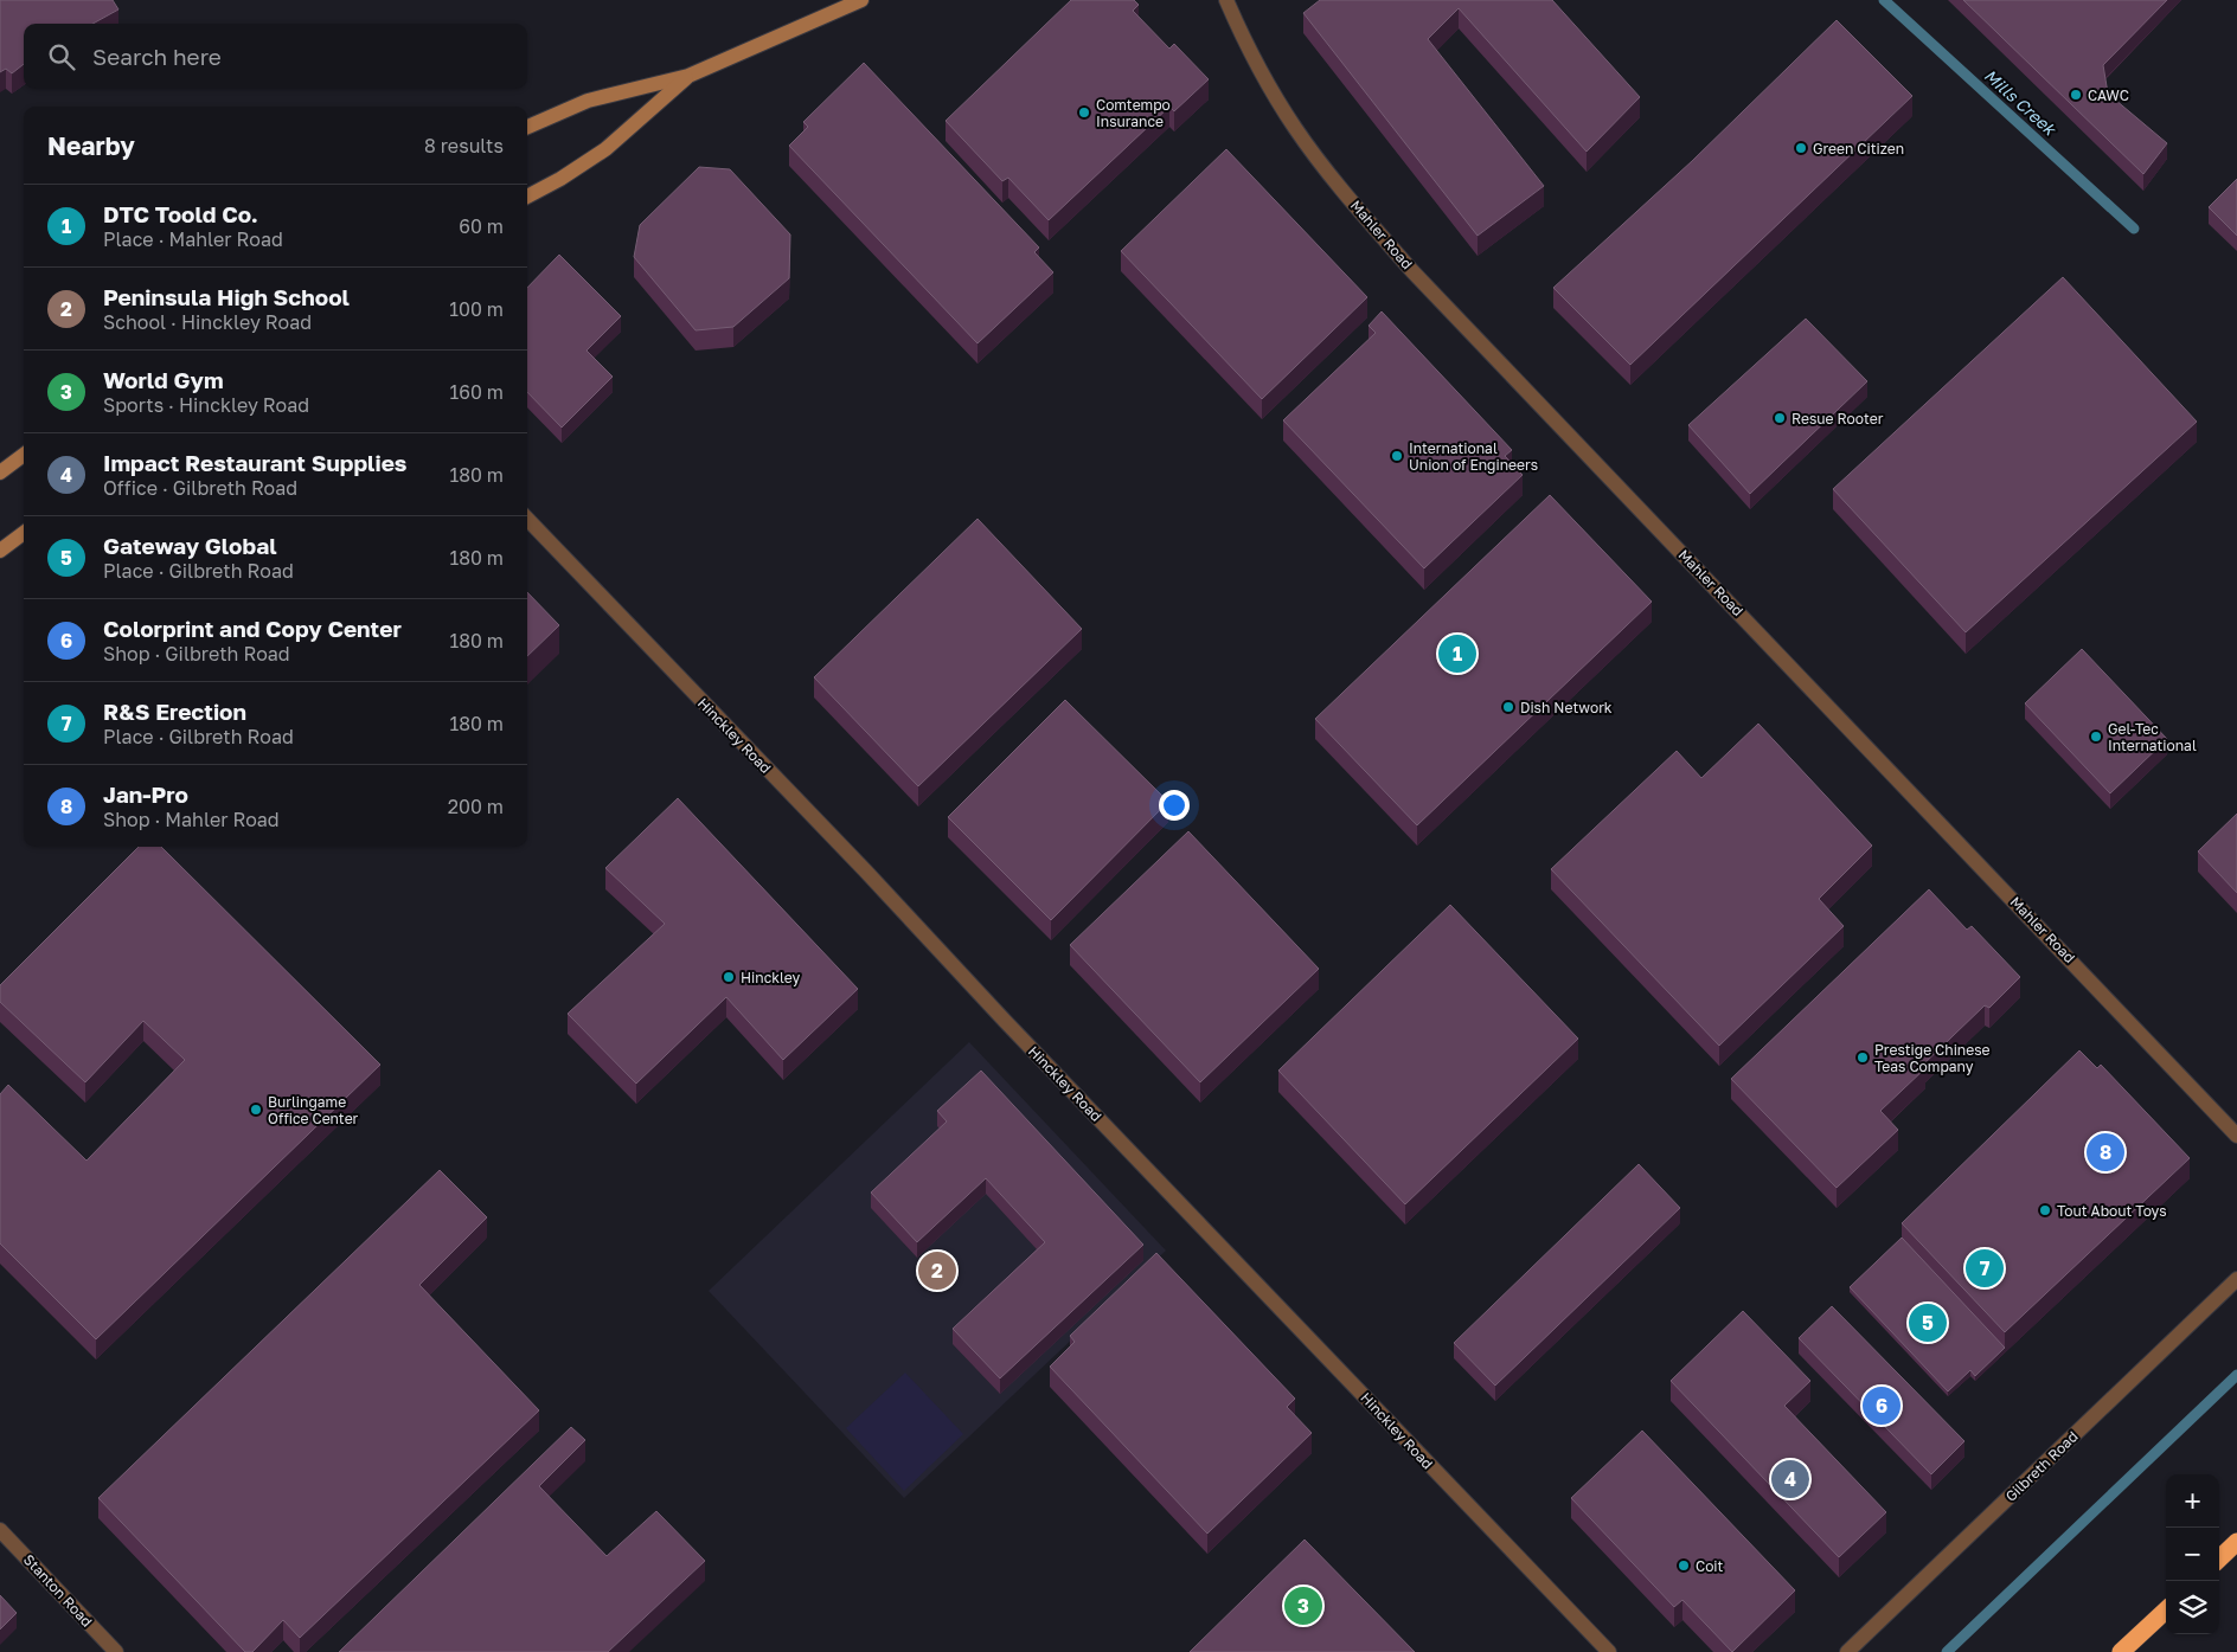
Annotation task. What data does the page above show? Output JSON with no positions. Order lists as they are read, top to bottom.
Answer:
{
  "streets": {
    "street": [
      "Mahler Road",
      "Hinckley Road",
      "Gilbreth Road",
      "Stanton Road"
    ]
  },
  "water": ["Mills Creek"],
  "places": [
    "CAWC",
    "Comtempo Insurance",
    "Green Citizen",
    "Resue Rooter",
    "International Union of Engineers",
    "Dish Network",
    "Gel-Tec International",
    "Hinckley",
    "Prestige Chinese Teas Company",
    "Burlingame Office Center",
    "Tout About Toys",
    "Coit"
  ],
  "page": {
    "search": "Search here",
    "heading": ["Nearby", "8 results"],
    "list": [
      {
        "mark": "1",
        "name": "DTC Toold Co.",
        "note": "Place · Mahler Road",
        "value": "60 m"
      },
      {
        "mark": "2",
        "name": "Peninsula High School",
        "note": "School · Hinckley Road",
        "value": "100 m"
      },
      {
        "mark": "3",
        "name": "World Gym",
        "note": "Sports · Hinckley Road",
        "value": "160 m"
      },
      {
        "mark": "4",
        "name": "Impact Restaurant Supplies",
        "note": "Office · Gilbreth Road",
        "value": "180 m"
      },
      {
        "mark": "5",
        "name": "Gateway Global",
        "note": "Place · Gilbreth Road",
        "value": "180 m"
      },
      {
        "mark": "6",
        "name": "Colorprint and Copy Center",
        "note": "Shop · Gilbreth Road",
        "value": "180 m"
      },
      {
        "mark": "7",
        "name": "R&S Erection",
        "note": "Place · Gilbreth Road",
        "value": "180 m"
      },
      {
        "mark": "8",
        "name": "Jan-Pro",
        "note": "Shop · Mahler Road",
        "value": "200 m"
      }
    ],
    "pins": [
      "1",
      "8",
      "7",
      "2",
      "5",
      "6",
      "4",
      "3"
    ],
    "map_buttons": ["+", "−"]
  }
}
